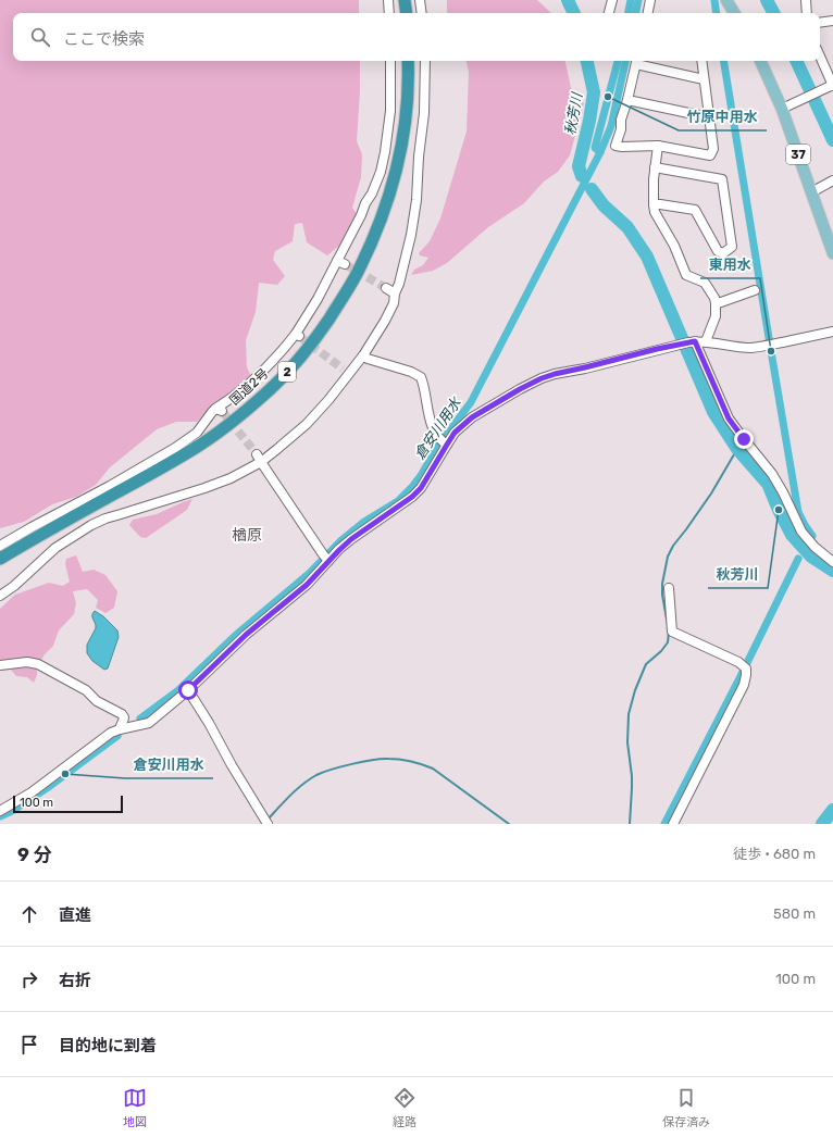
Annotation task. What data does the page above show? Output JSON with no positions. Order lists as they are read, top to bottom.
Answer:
{
  "streets": {
    "highway": ["2", "国道2号"],
    "main road": ["37"]
  },
  "districts": ["楢原"],
  "water": ["秋芳川", "倉安川用水"],
  "places": [
    "竹原中用水",
    "東用水",
    "秋芳川",
    "倉安川用水"
  ],
  "scale_bar": "100 m",
  "page": {
    "search": "ここで検索",
    "scale": "100 m",
    "heading": ["9 分", "徒歩 · 680 m"],
    "list": [
      ["直進", "580 m"],
      ["右折", "100 m"],
      "目的地に到着"
    ],
    "nav": ["地図", "経路", "保存済み"]
  }
}
